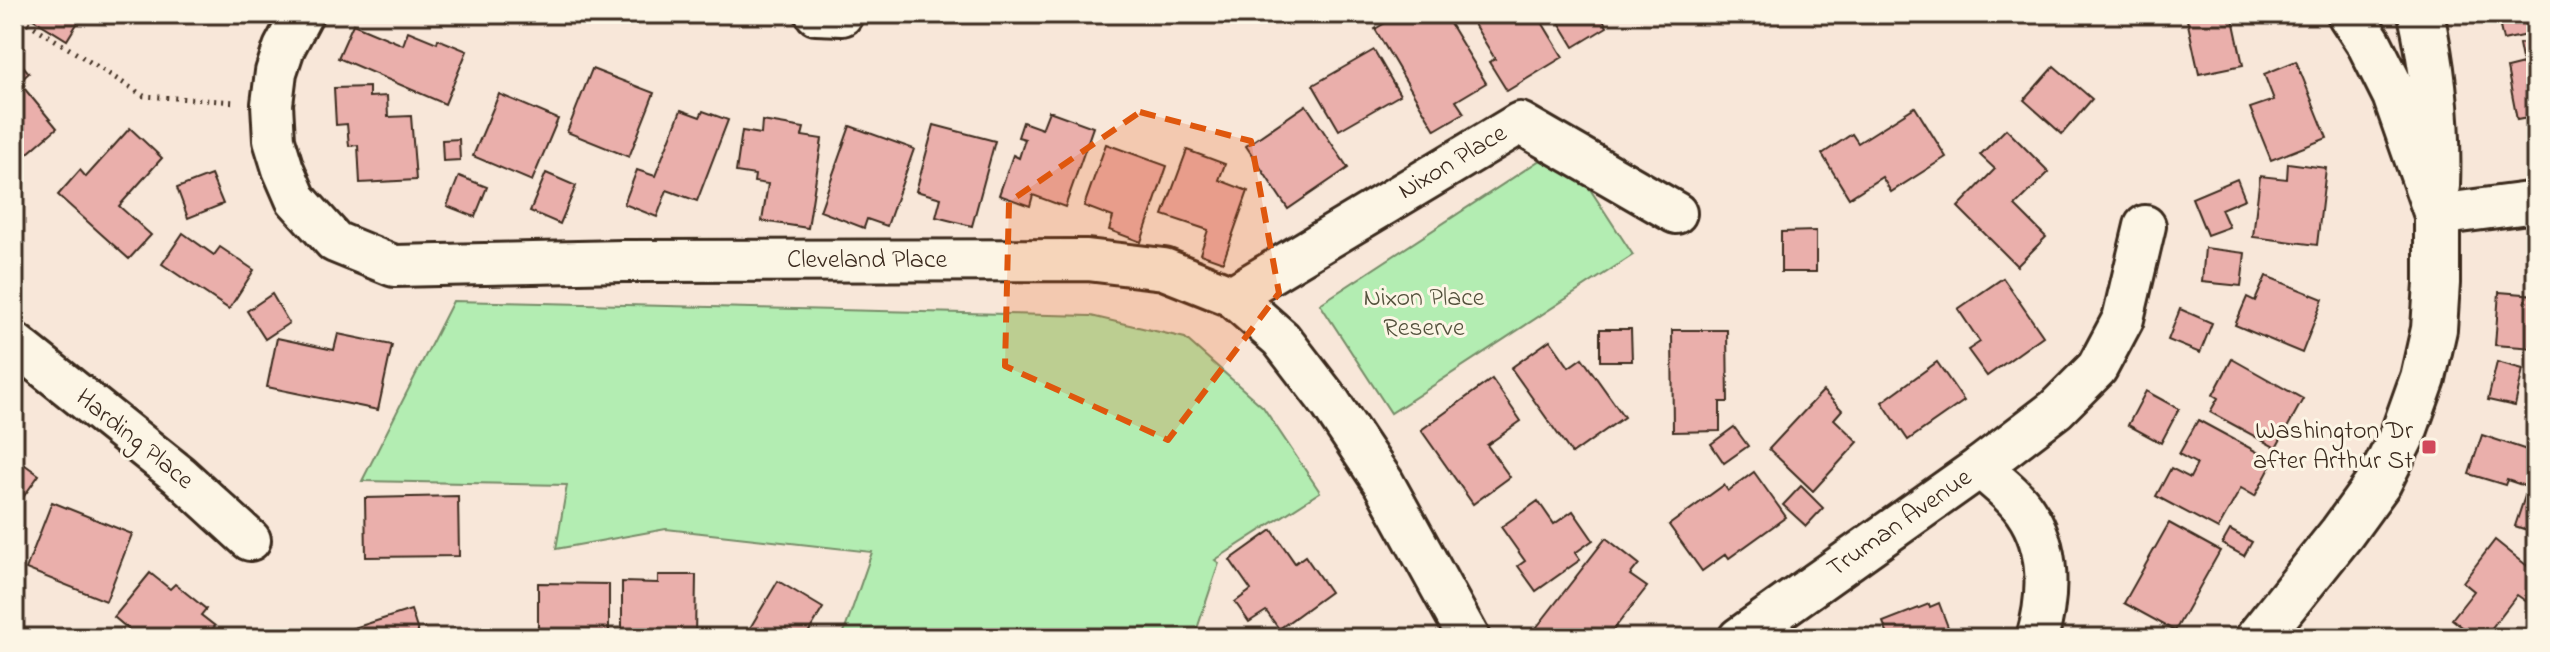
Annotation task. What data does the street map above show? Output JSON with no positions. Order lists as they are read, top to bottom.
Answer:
{
  "streets": {
    "street": [
      "Nixon Place",
      "Cleveland Place",
      "Harding Place",
      "Truman Avenue"
    ]
  },
  "crossings": [
    ["Nixon Place", "Cleveland Place"]
  ],
  "parks": ["Nixon Place Reserve"],
  "places": {
    "transit": ["Washington Dr after Arthur St"]
  }
}
